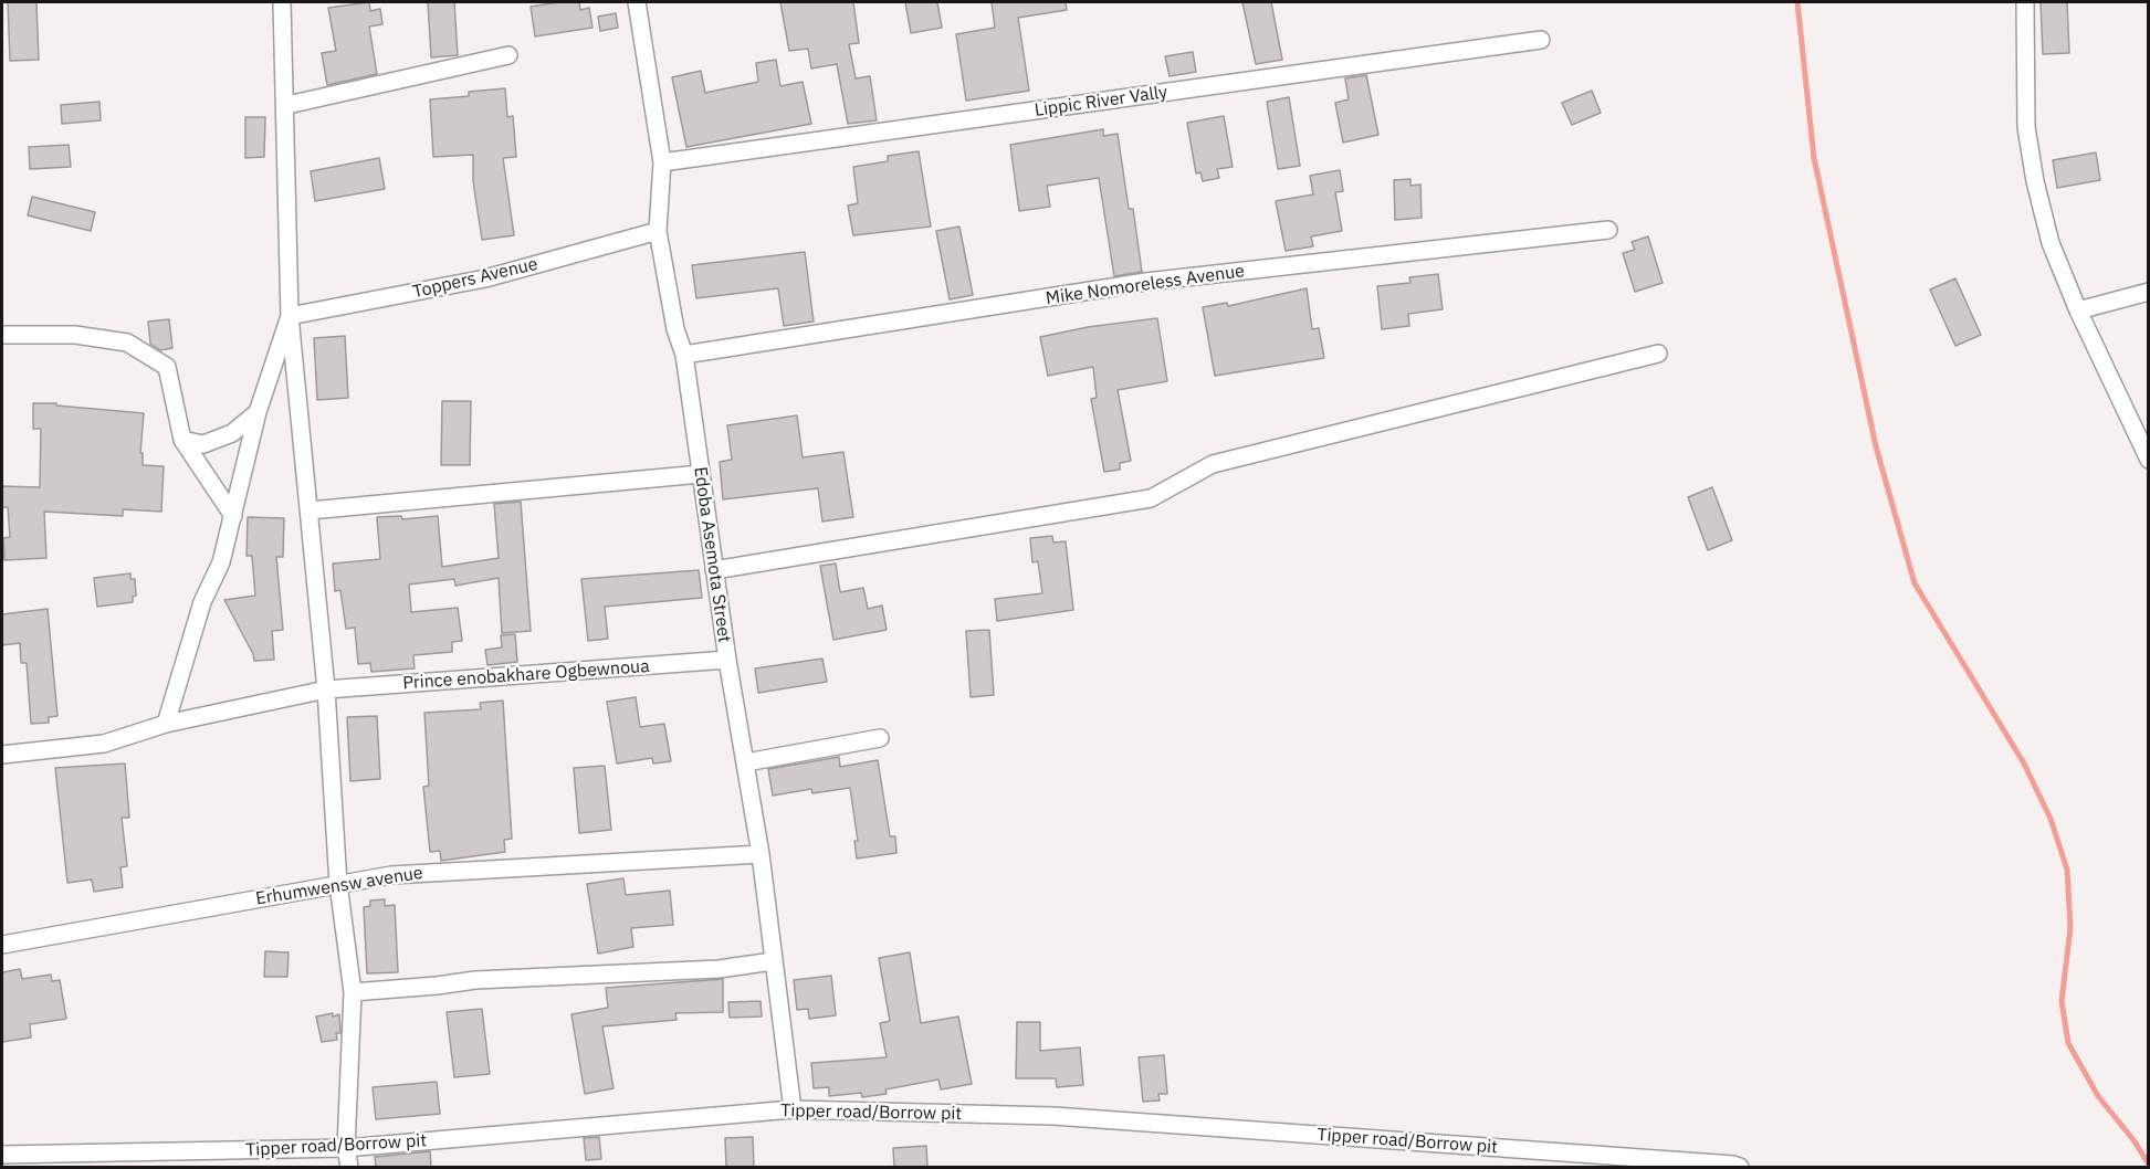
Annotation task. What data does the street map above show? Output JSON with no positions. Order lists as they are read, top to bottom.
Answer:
{
  "streets": {
    "street": [
      "Lippic River Vally",
      "Toppers Avenue",
      "Mike Nomoreless Avenue",
      "Edoba Asemota Street",
      "Prince enobakhare Ogbewnoua",
      "Erhumwensw avenue",
      "Tipper road/Borrow pit"
    ]
  },
  "crossings": [
    ["Lippic River Vally", "Edoba Asemota Street"],
    ["Toppers Avenue", "Edoba Asemota Street"],
    ["Mike Nomoreless Avenue", "Edoba Asemota Street"],
    ["Edoba Asemota Street", "Prince enobakhare Ogbewnoua"],
    ["Edoba Asemota Street", "Erhumwensw avenue"],
    ["Edoba Asemota Street", "Tipper road/Borrow pit"]
  ]
}
